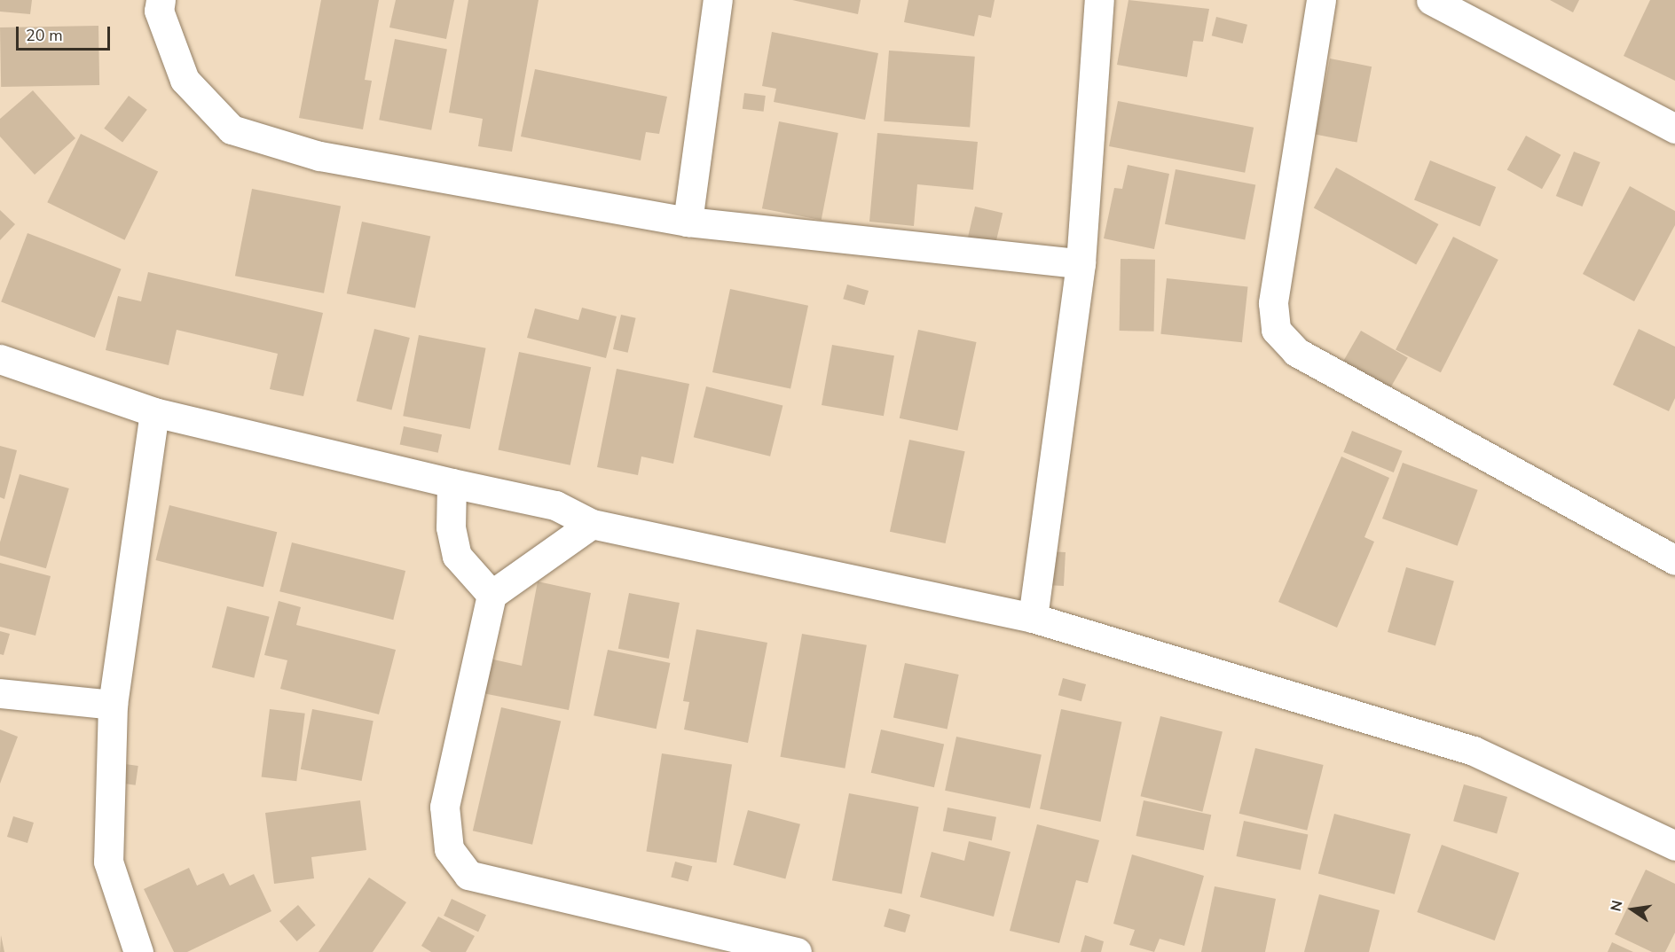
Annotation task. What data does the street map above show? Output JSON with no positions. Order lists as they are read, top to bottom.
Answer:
{
  "scale_bar": "20 m",
  "north": "left"
}
